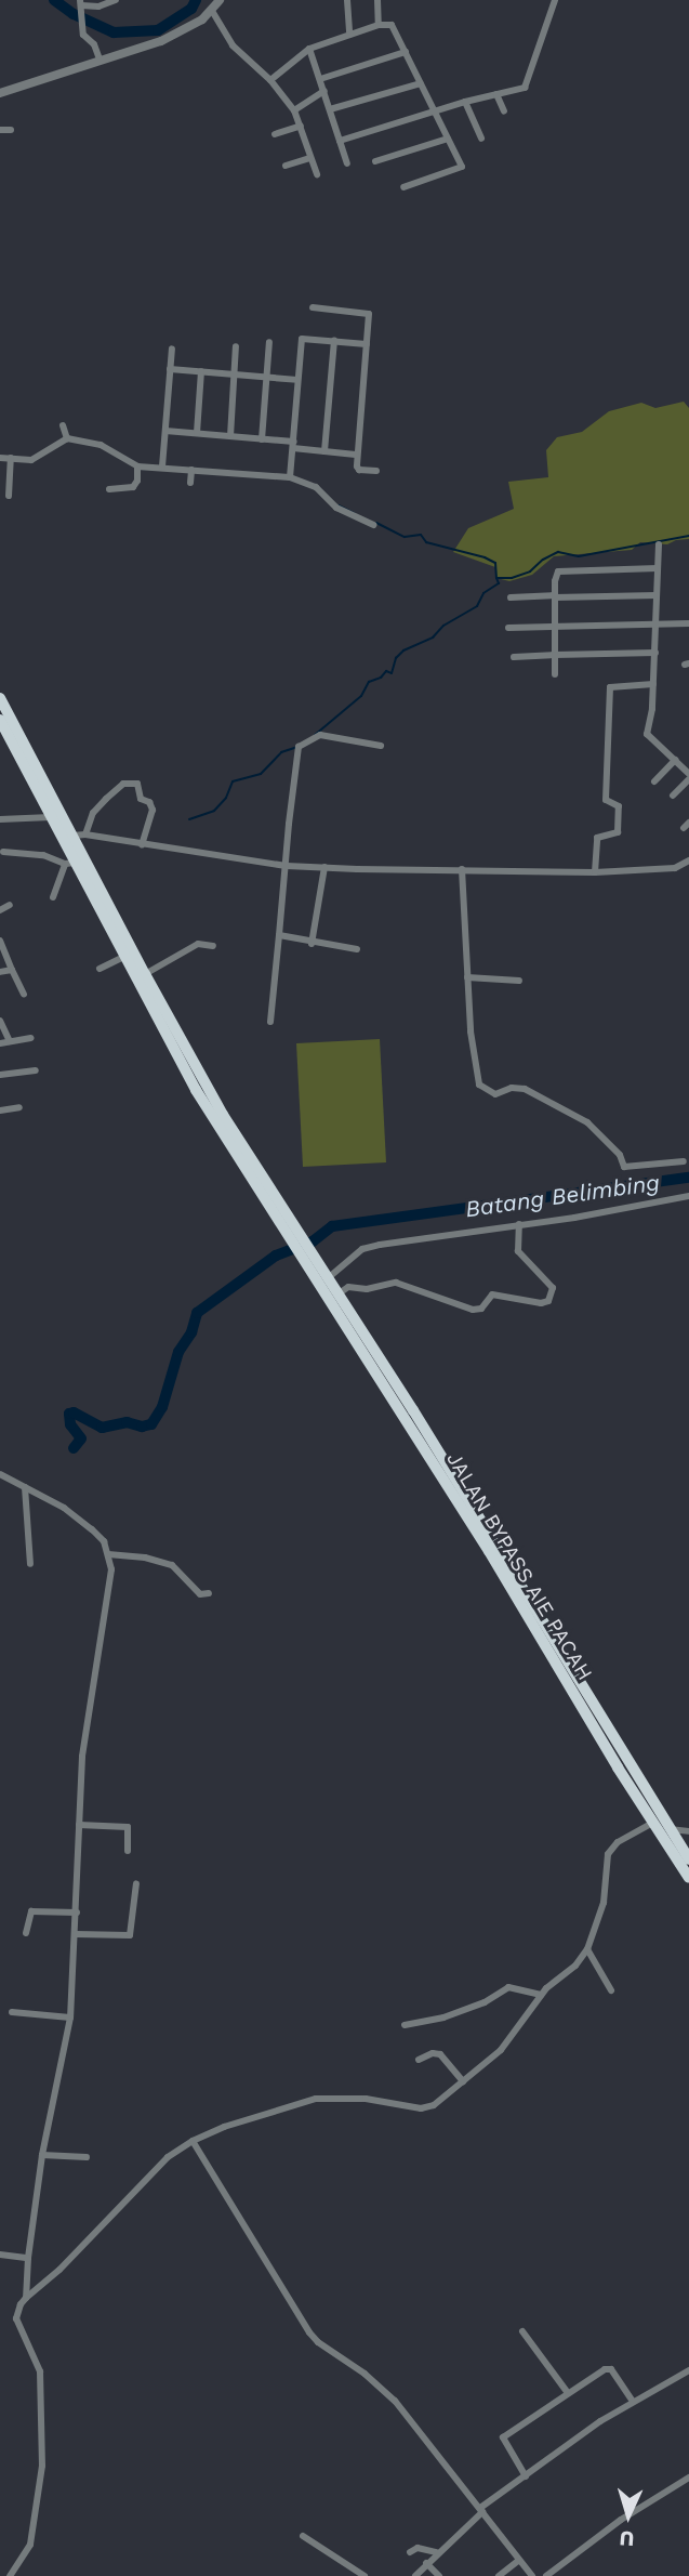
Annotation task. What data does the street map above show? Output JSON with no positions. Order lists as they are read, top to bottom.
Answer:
{
  "streets": {
    "highway": ["JALAN BYPASS AIE PACAH"]
  },
  "water": ["Batang Belimbing"],
  "north": "bottom"
}
